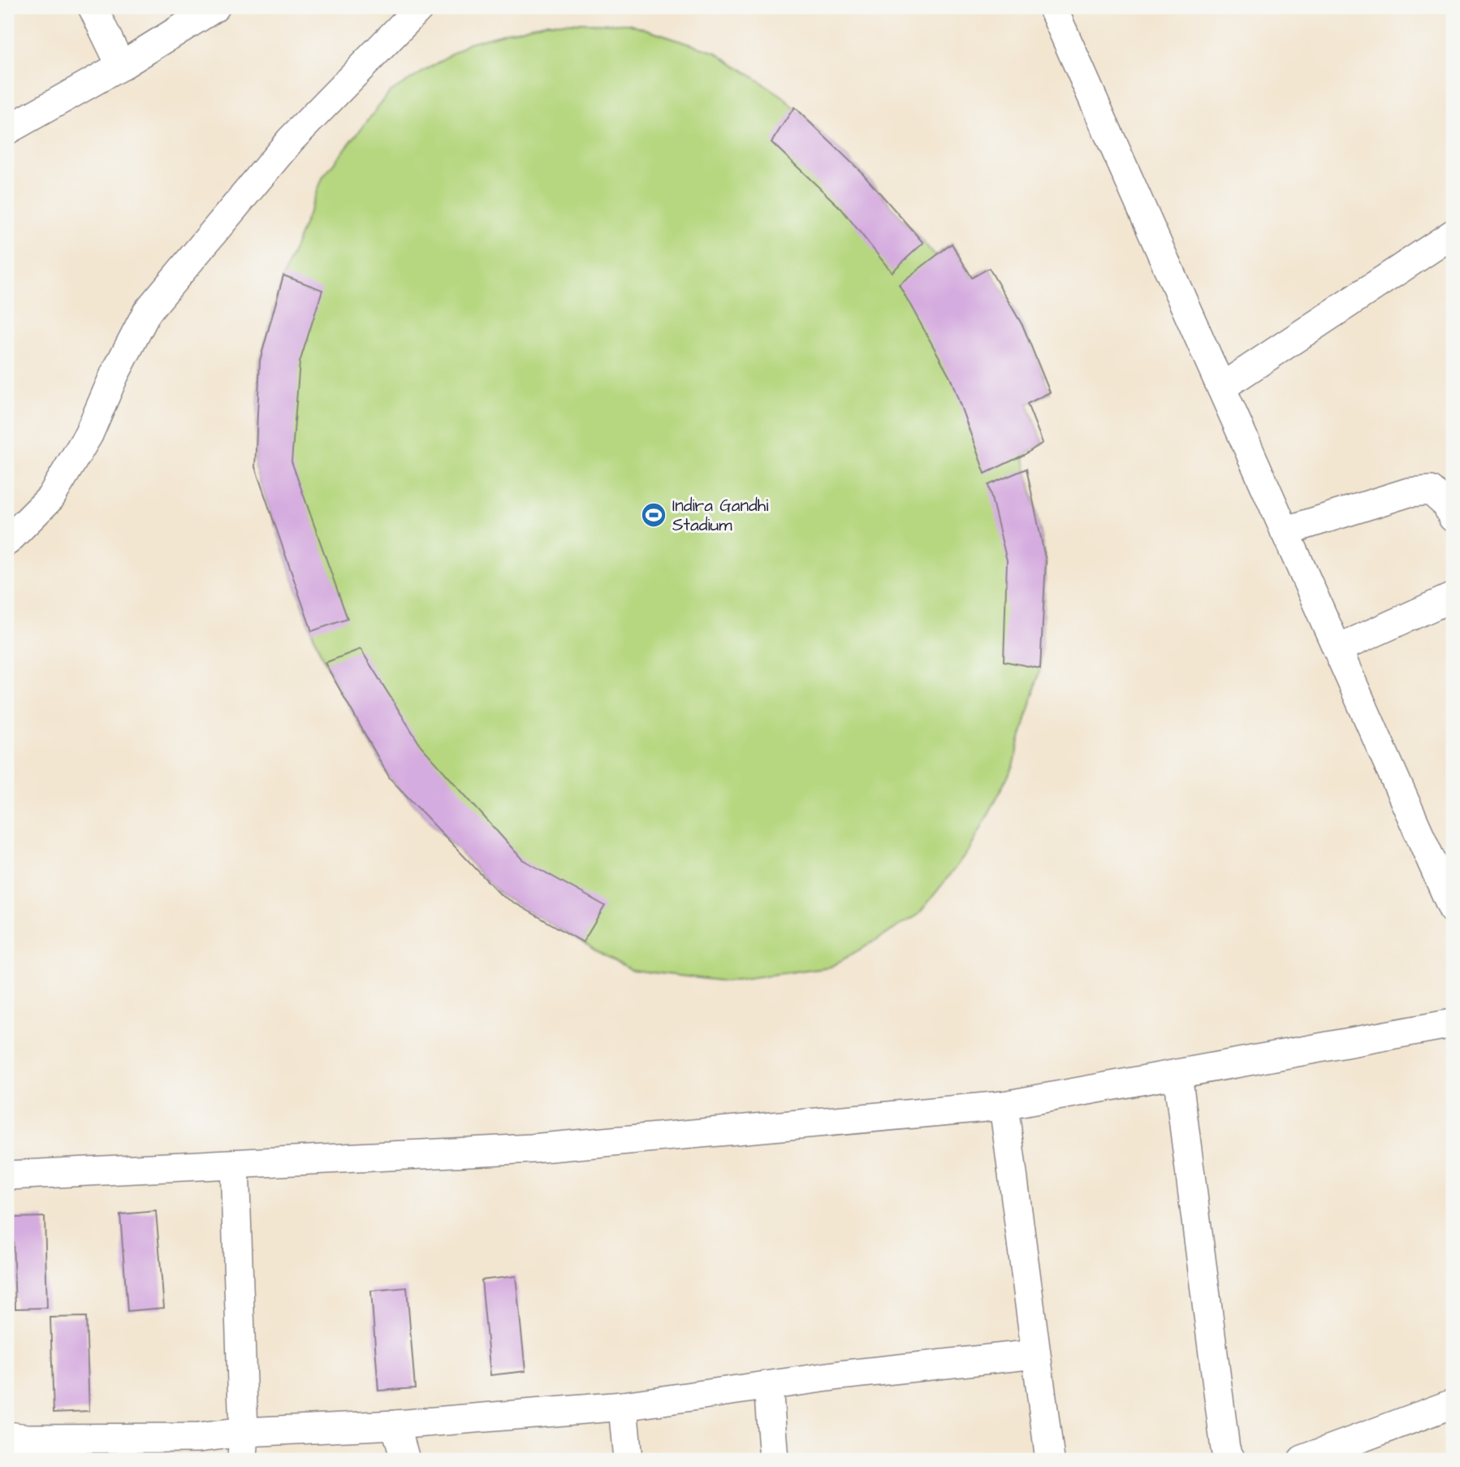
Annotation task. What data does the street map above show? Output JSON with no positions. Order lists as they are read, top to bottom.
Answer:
{
  "places": {
    "sports": ["Indira Gandhi Stadium"]
  }
}
